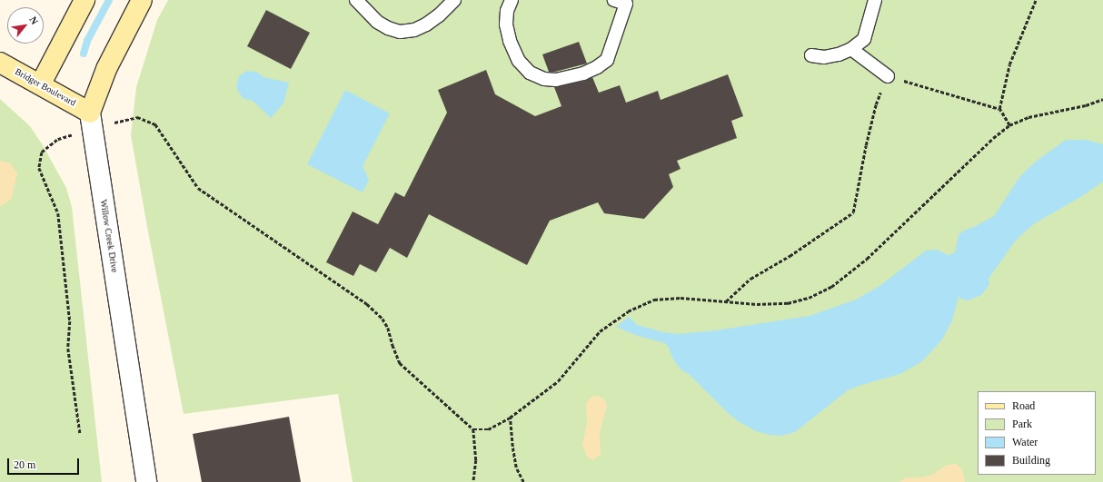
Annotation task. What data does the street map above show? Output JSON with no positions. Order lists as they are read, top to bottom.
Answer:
{
  "streets": {
    "street": ["Bridger Boulevard", "Willow Creek Drive"]
  },
  "crossings": [
    ["Bridger Boulevard", "Willow Creek Drive"]
  ],
  "legend": [
    "Road",
    "Park",
    "Water",
    "Building"
  ],
  "scale_bar": "20 m",
  "north": "top right"
}
